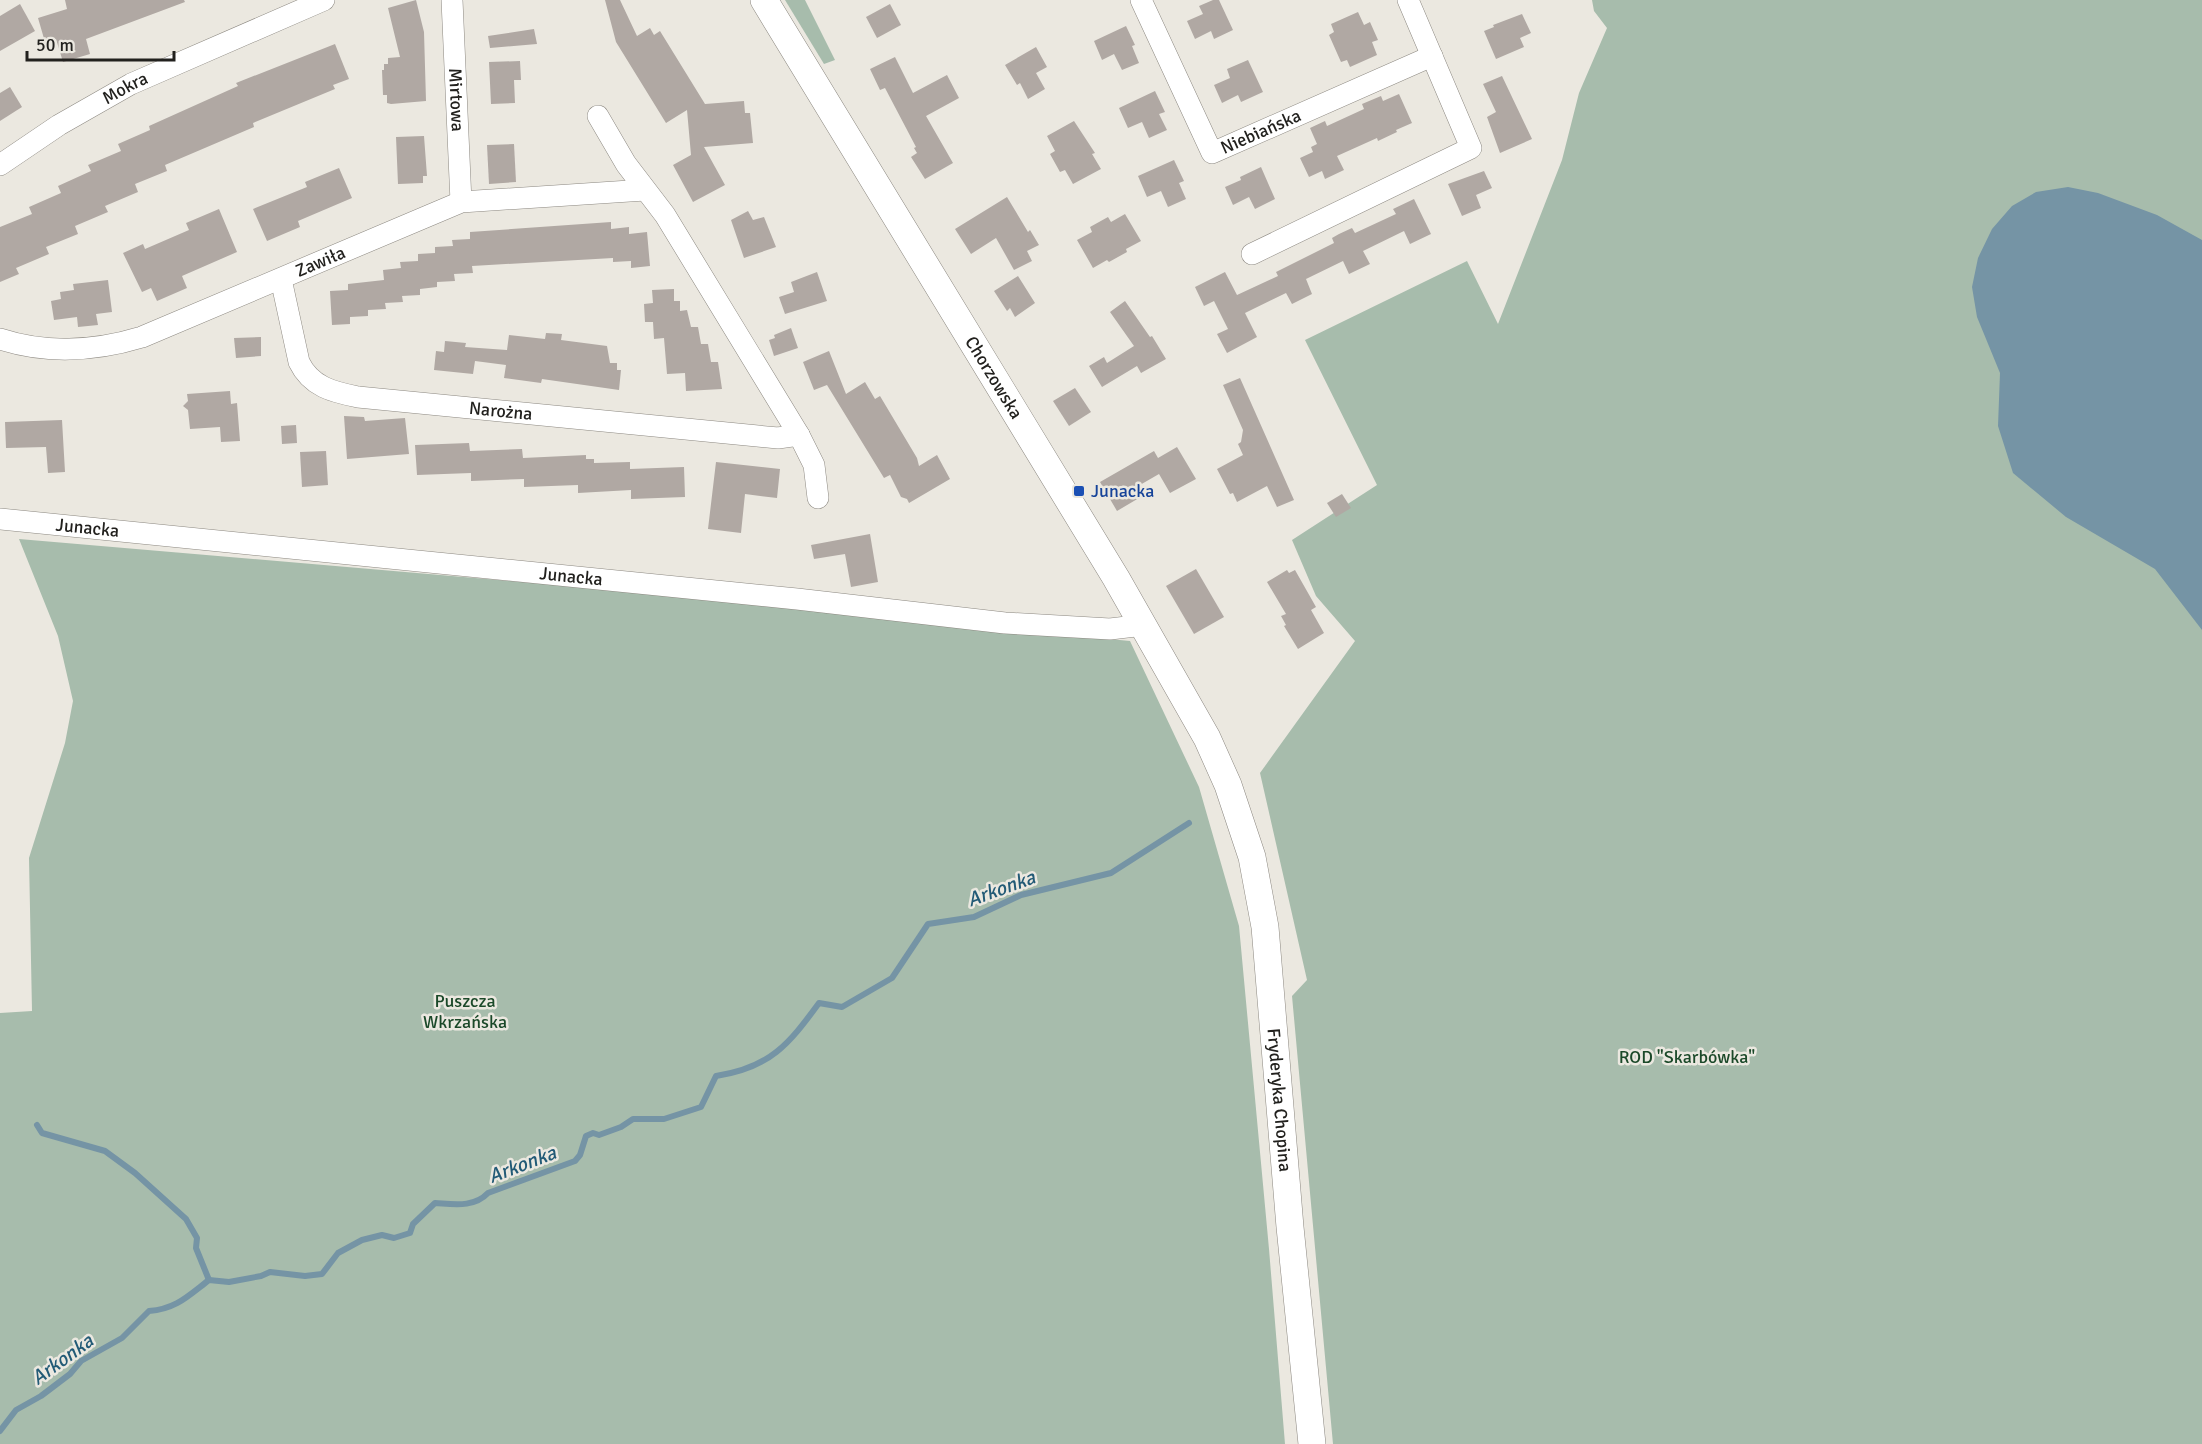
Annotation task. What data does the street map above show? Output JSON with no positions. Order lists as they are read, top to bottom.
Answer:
{
  "streets": {
    "street": [
      "Mokra",
      "Mirtowa",
      "Niebiańska",
      "Zawiła",
      "Chorzowska",
      "Narożna",
      "Junacka",
      "Fryderyka Chopina"
    ]
  },
  "crossings": [
    ["Mirtowa", "Zawiła"],
    ["Zawiła", "Narożna"],
    ["Chorzowska", "Junacka"],
    ["Chorzowska", "Fryderyka Chopina"]
  ],
  "water": ["Arkonka"],
  "parks": ["Puszcza Wkrzańska", "ROD \"Skarbówka\""],
  "places": {
    "transit": ["Junacka"]
  },
  "scale_bar": "50 m"
}
